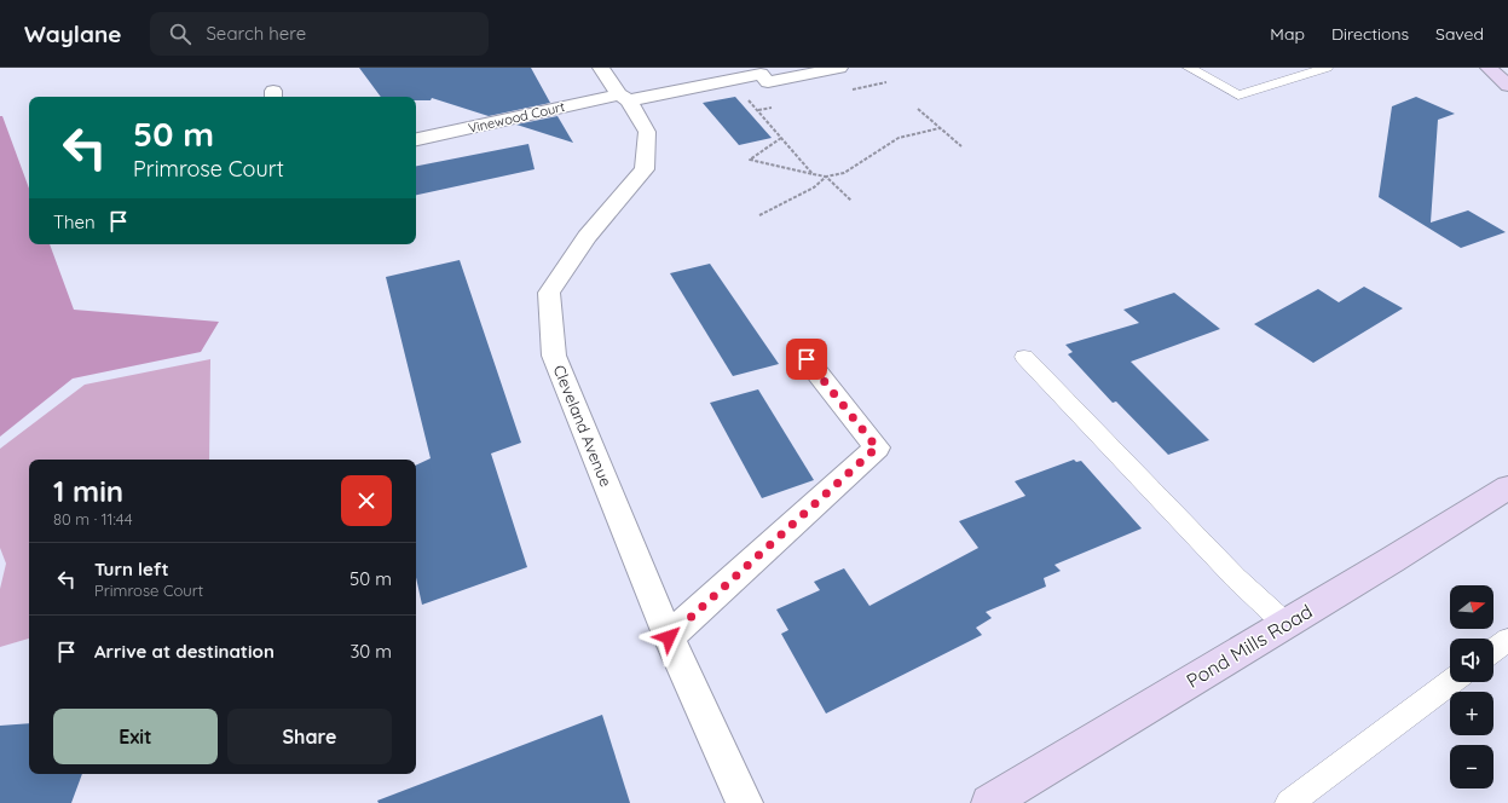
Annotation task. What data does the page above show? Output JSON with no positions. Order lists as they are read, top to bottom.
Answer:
{
  "streets": {
    "main road": ["Pond Mills Road"],
    "street": ["Vinewood Court", "Cleveland Avenue"]
  },
  "crossings": [
    ["Vinewood Court", "Cleveland Avenue"]
  ],
  "north": "right",
  "page": {
    "header": "Waylane",
    "search": "Search here",
    "nav": ["Map", "Directions", "Saved"],
    "turn": ["50 m", "Primrose Court"],
    "then": "Then",
    "heading": ["1 min", "80 m · 11:44"],
    "list": [
      {
        "name": "Turn left",
        "note": "Primrose Court",
        "value": "50 m"
      },
      {
        "name": "Arrive at destination",
        "value": "30 m"
      }
    ],
    "map_buttons": ["+", "−"],
    "buttons": ["Exit", "Share"]
  }
}
